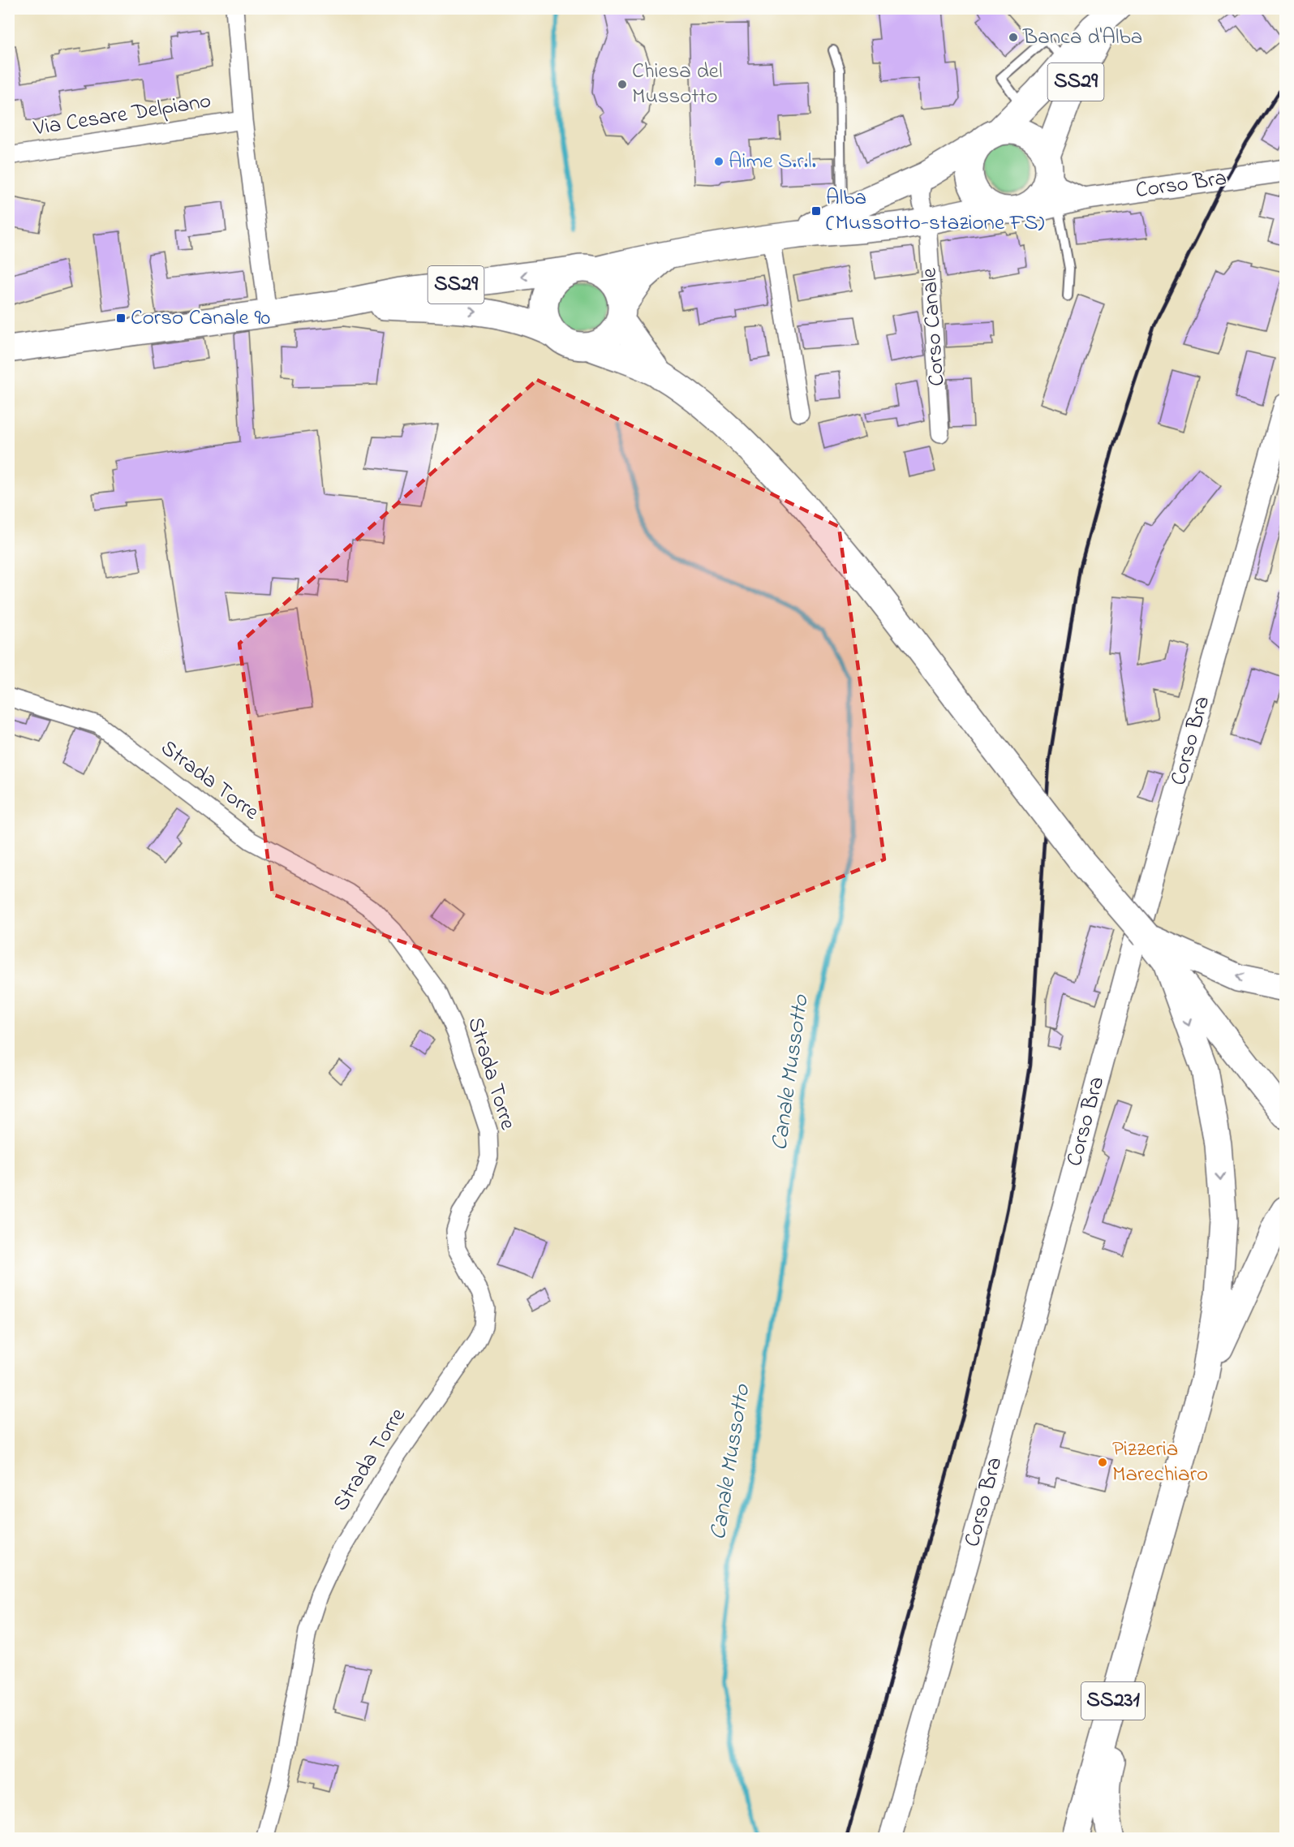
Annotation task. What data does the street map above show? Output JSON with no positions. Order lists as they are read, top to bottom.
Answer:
{
  "streets": {
    "main road": ["SS29", "SS231"],
    "street": [
      "Via Cesare Delpiano",
      "Corso Bra",
      "Corso Canale",
      "Strada Torre"
    ]
  },
  "crossings": [
    ["SS29", "Via Cesare Delpiano"],
    ["SS29", "Corso Bra"],
    ["SS29", "Corso Canale"]
  ],
  "water": ["Canale Mussotto"],
  "places": {
    "other": [
      "Banca d'Alba",
      "Chiesa del Mussotto",
      "Aime S.r.l.",
      "Pizzeria Marechiaro"
    ],
    "transit": ["Alba (Mussotto-stazione FS)", "Corso Canale 90"]
  }
}
